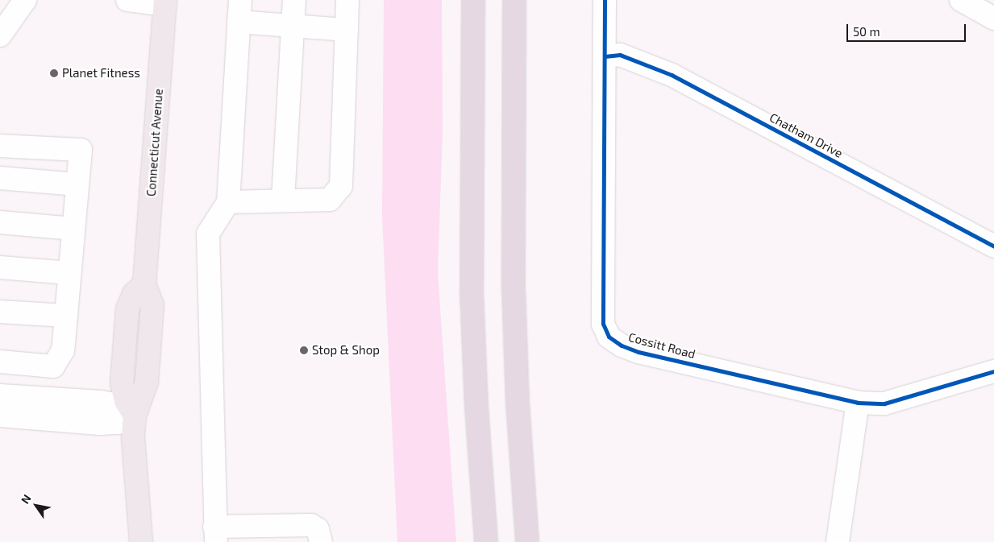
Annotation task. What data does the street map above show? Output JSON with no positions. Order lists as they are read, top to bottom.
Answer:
{
  "streets": {
    "main road": ["Connecticut Avenue"],
    "street": ["Chatham Drive", "Cossitt Road"]
  },
  "crossings": [
    ["Chatham Drive", "Cossitt Road"]
  ],
  "places": ["Planet Fitness", "Stop & Shop"],
  "scale_bar": "50 m",
  "north": "top left"
}
